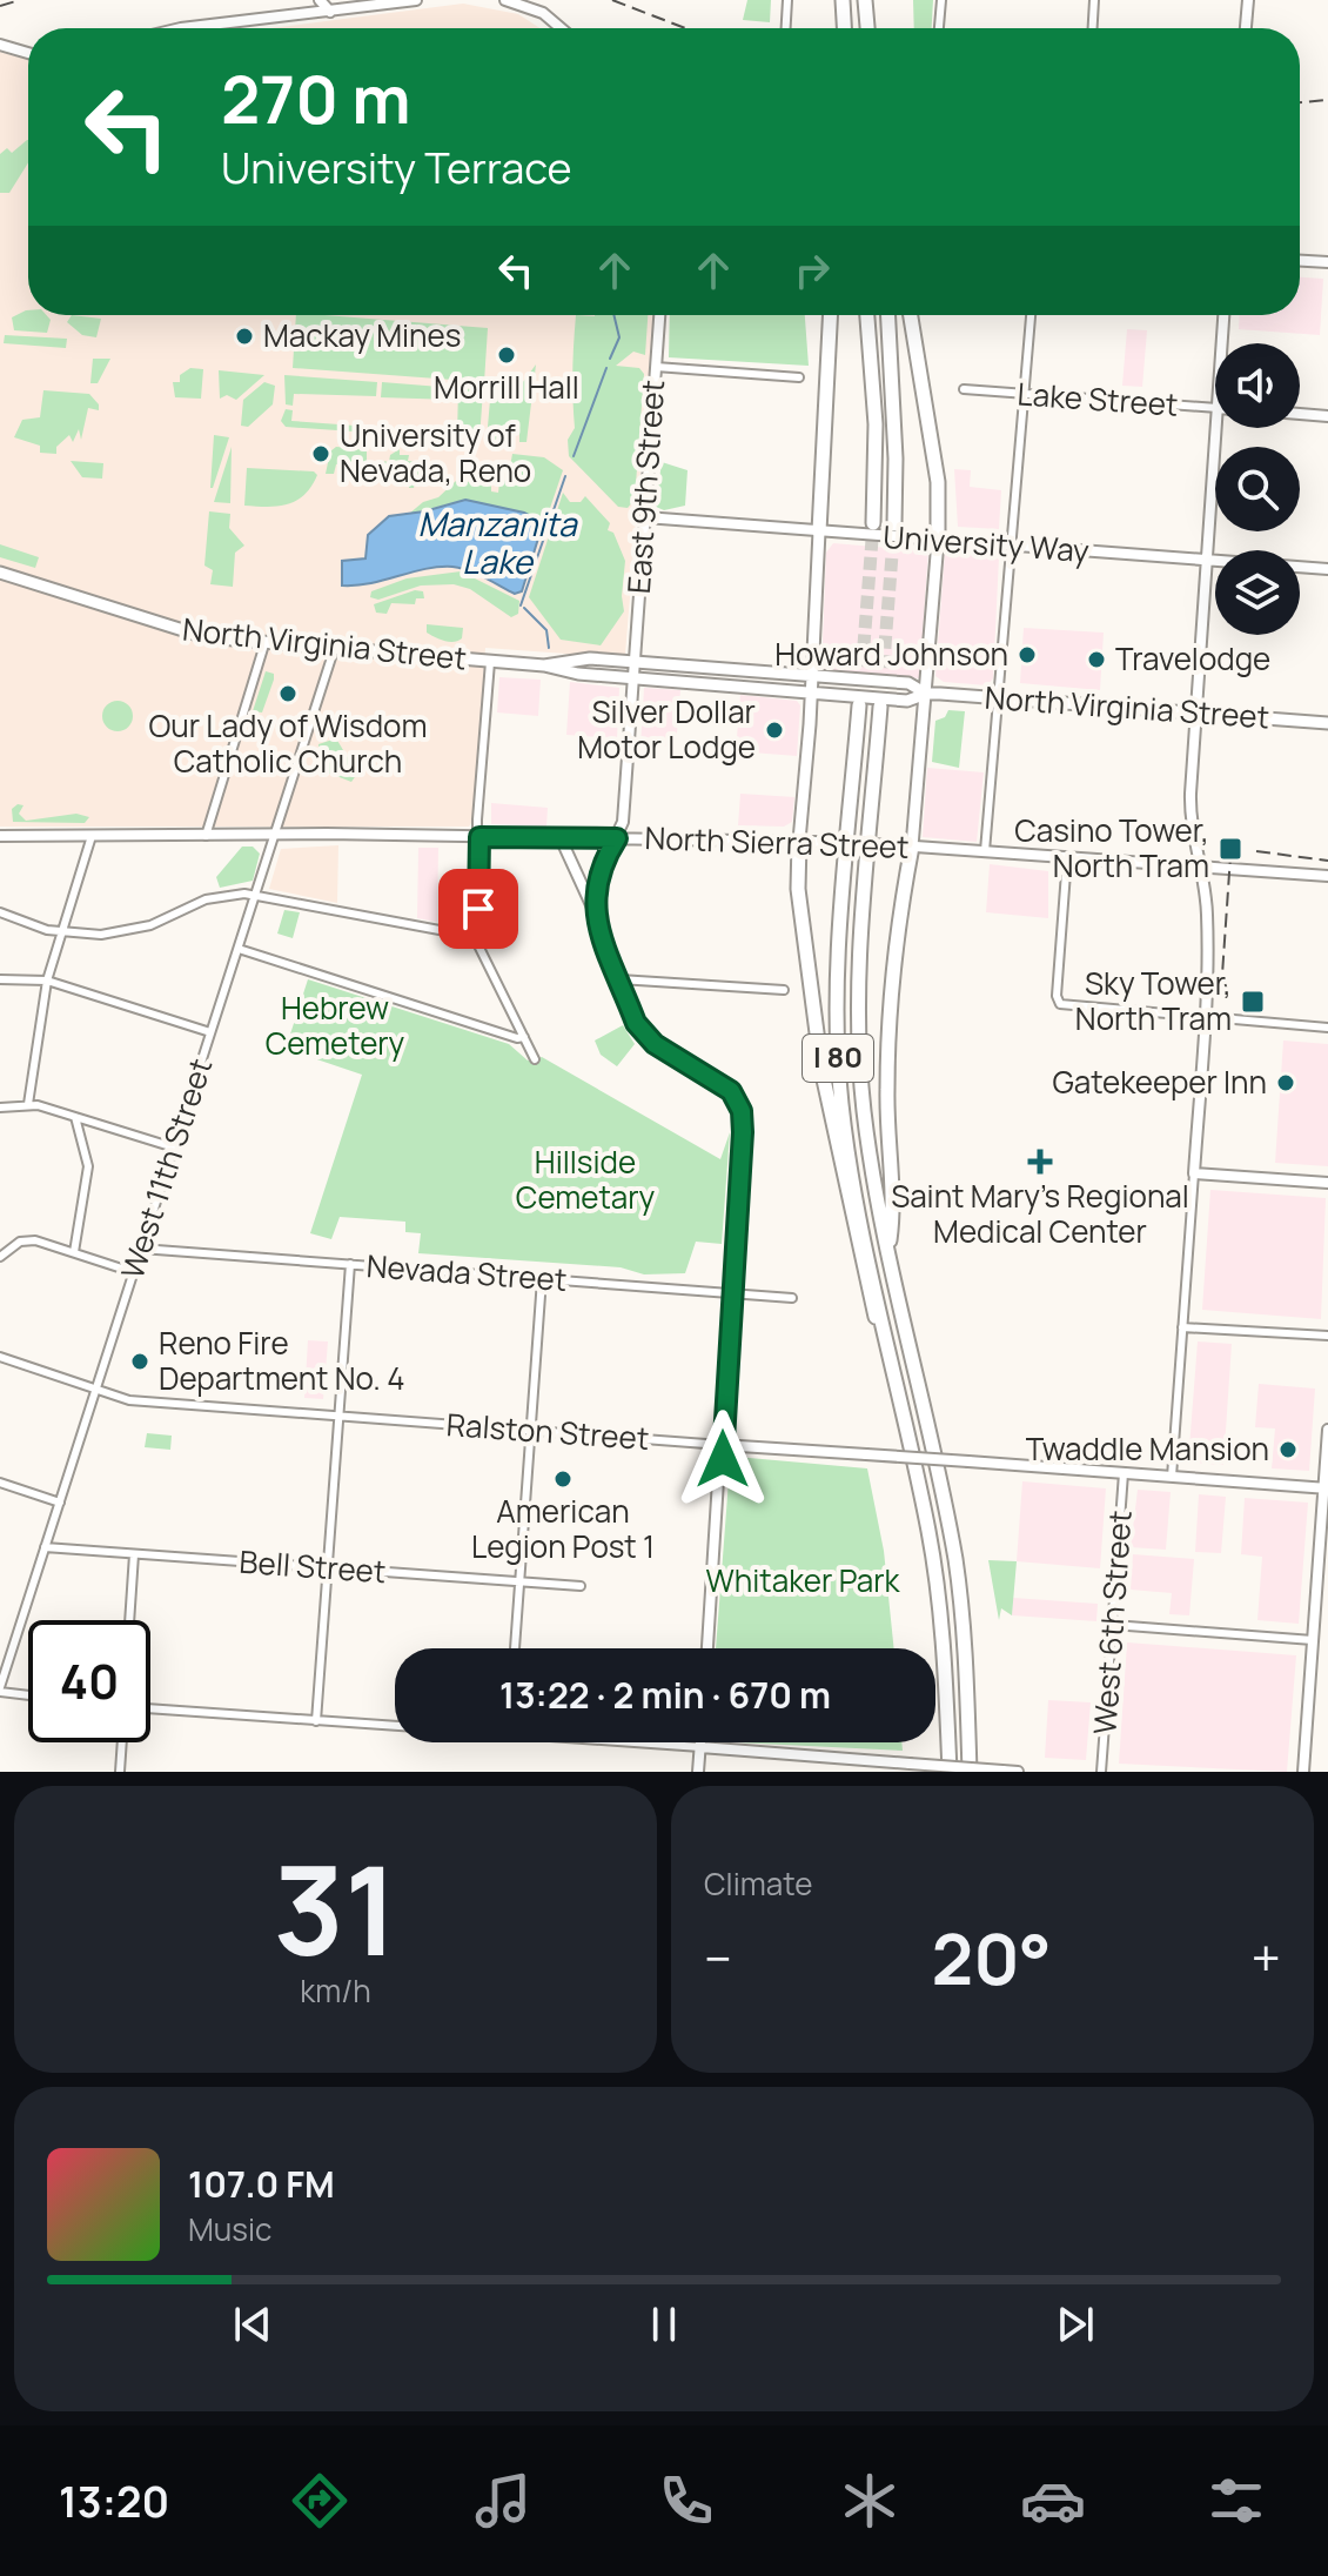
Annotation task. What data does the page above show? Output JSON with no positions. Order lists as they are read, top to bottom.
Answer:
{
  "streets": {
    "highway": ["I 80"],
    "main road": ["North Virginia Street"],
    "street": [
      "Lake Street",
      "East 9th Street",
      "University Way",
      "North Sierra Street",
      "West 11th Street",
      "Nevada Street",
      "Ralston Street",
      "Bell Street",
      "West 6th Street"
    ]
  },
  "crossings": [
    ["East 9th Street", "University Way"],
    ["East 9th Street", "North Virginia Street"],
    ["East 9th Street", "North Sierra Street"],
    ["North Virginia Street", "West 11th Street"],
    ["North Sierra Street", "West 11th Street"],
    ["West 11th Street", "Nevada Street"],
    ["West 11th Street", "Ralston Street"],
    ["West 11th Street", "Bell Street"],
    ["Ralston Street", "West 6th Street"]
  ],
  "water": ["Manzanita Lake"],
  "parks": ["Hebrew Cemetery", "Hillside Cemetary", "Whitaker Park"],
  "places": {
    "other": [
      "Mackay Mines",
      "Morrill Hall",
      "University of Nevada, Reno",
      "Howard Johnson",
      "Travelodge",
      "Our Lady of Wisdom Catholic Church",
      "Silver Dollar Motor Lodge",
      "Gatekeeper Inn",
      "Reno Fire Department No. 4",
      "Twaddle Mansion",
      "American Legion Post 1"
    ],
    "transit": ["Casino Tower, North Tram", "Sky Tower, North Tram"],
    "health": ["Saint Mary's Regional Medical Center"]
  },
  "page": {
    "turn": ["270 m", "University Terrace"],
    "limit": "40",
    "trip": "13:22 · 2 min · 670 m",
    "tile": [
      ["31", "km/h"],
      "Climate"
    ],
    "heat": ["−", "20°", "+"],
    "song": ["107.0 FM", "Music"],
    "tabs": "13:20"
  }
}
